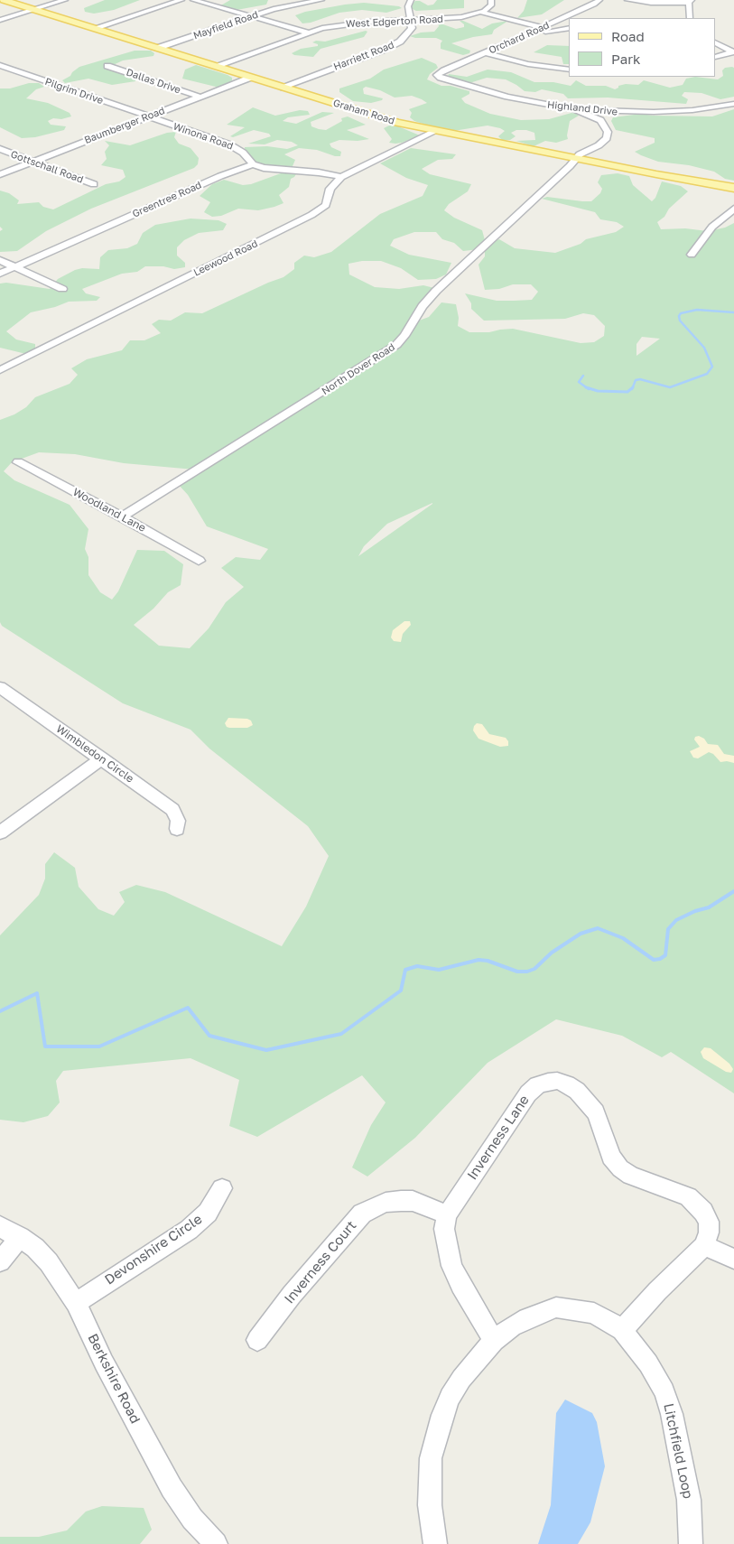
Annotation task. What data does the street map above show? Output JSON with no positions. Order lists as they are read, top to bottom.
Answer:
{
  "streets": {
    "main road": ["Graham Road"],
    "street": [
      "West Edgerton Road",
      "Mayfield Road",
      "Orchard Road",
      "Harriett Road",
      "Dallas Drive",
      "Pilgrim Drive",
      "Highland Drive",
      "Baumberger Road",
      "Winona Road",
      "Gottschall Road",
      "Greentree Road",
      "Leewood Road",
      "North Dover Road",
      "Woodland Lane",
      "Wimbledon Circle",
      "Inverness Lane",
      "Devonshire Circle",
      "Inverness Court",
      "Berkshire Road",
      "Litchfield Loop"
    ]
  },
  "crossings": [
    ["West Edgerton Road", "Harriett Road"],
    ["West Edgerton Road", "Graham Road"],
    ["Mayfield Road", "Graham Road"],
    ["Orchard Road", "Highland Drive"],
    ["Harriett Road", "Graham Road"],
    ["Dallas Drive", "Baumberger Road"],
    ["Pilgrim Drive", "Baumberger Road"],
    ["Pilgrim Drive", "Winona Road"],
    ["Graham Road", "Baumberger Road"],
    ["Graham Road", "North Dover Road"],
    ["Baumberger Road", "Winona Road"],
    ["Baumberger Road", "Gottschall Road"],
    ["Winona Road", "Greentree Road"],
    ["North Dover Road", "Woodland Lane"],
    ["Inverness Lane", "Inverness Court"],
    ["Devonshire Circle", "Berkshire Road"]
  ],
  "legend": ["Road", "Park"]
}
